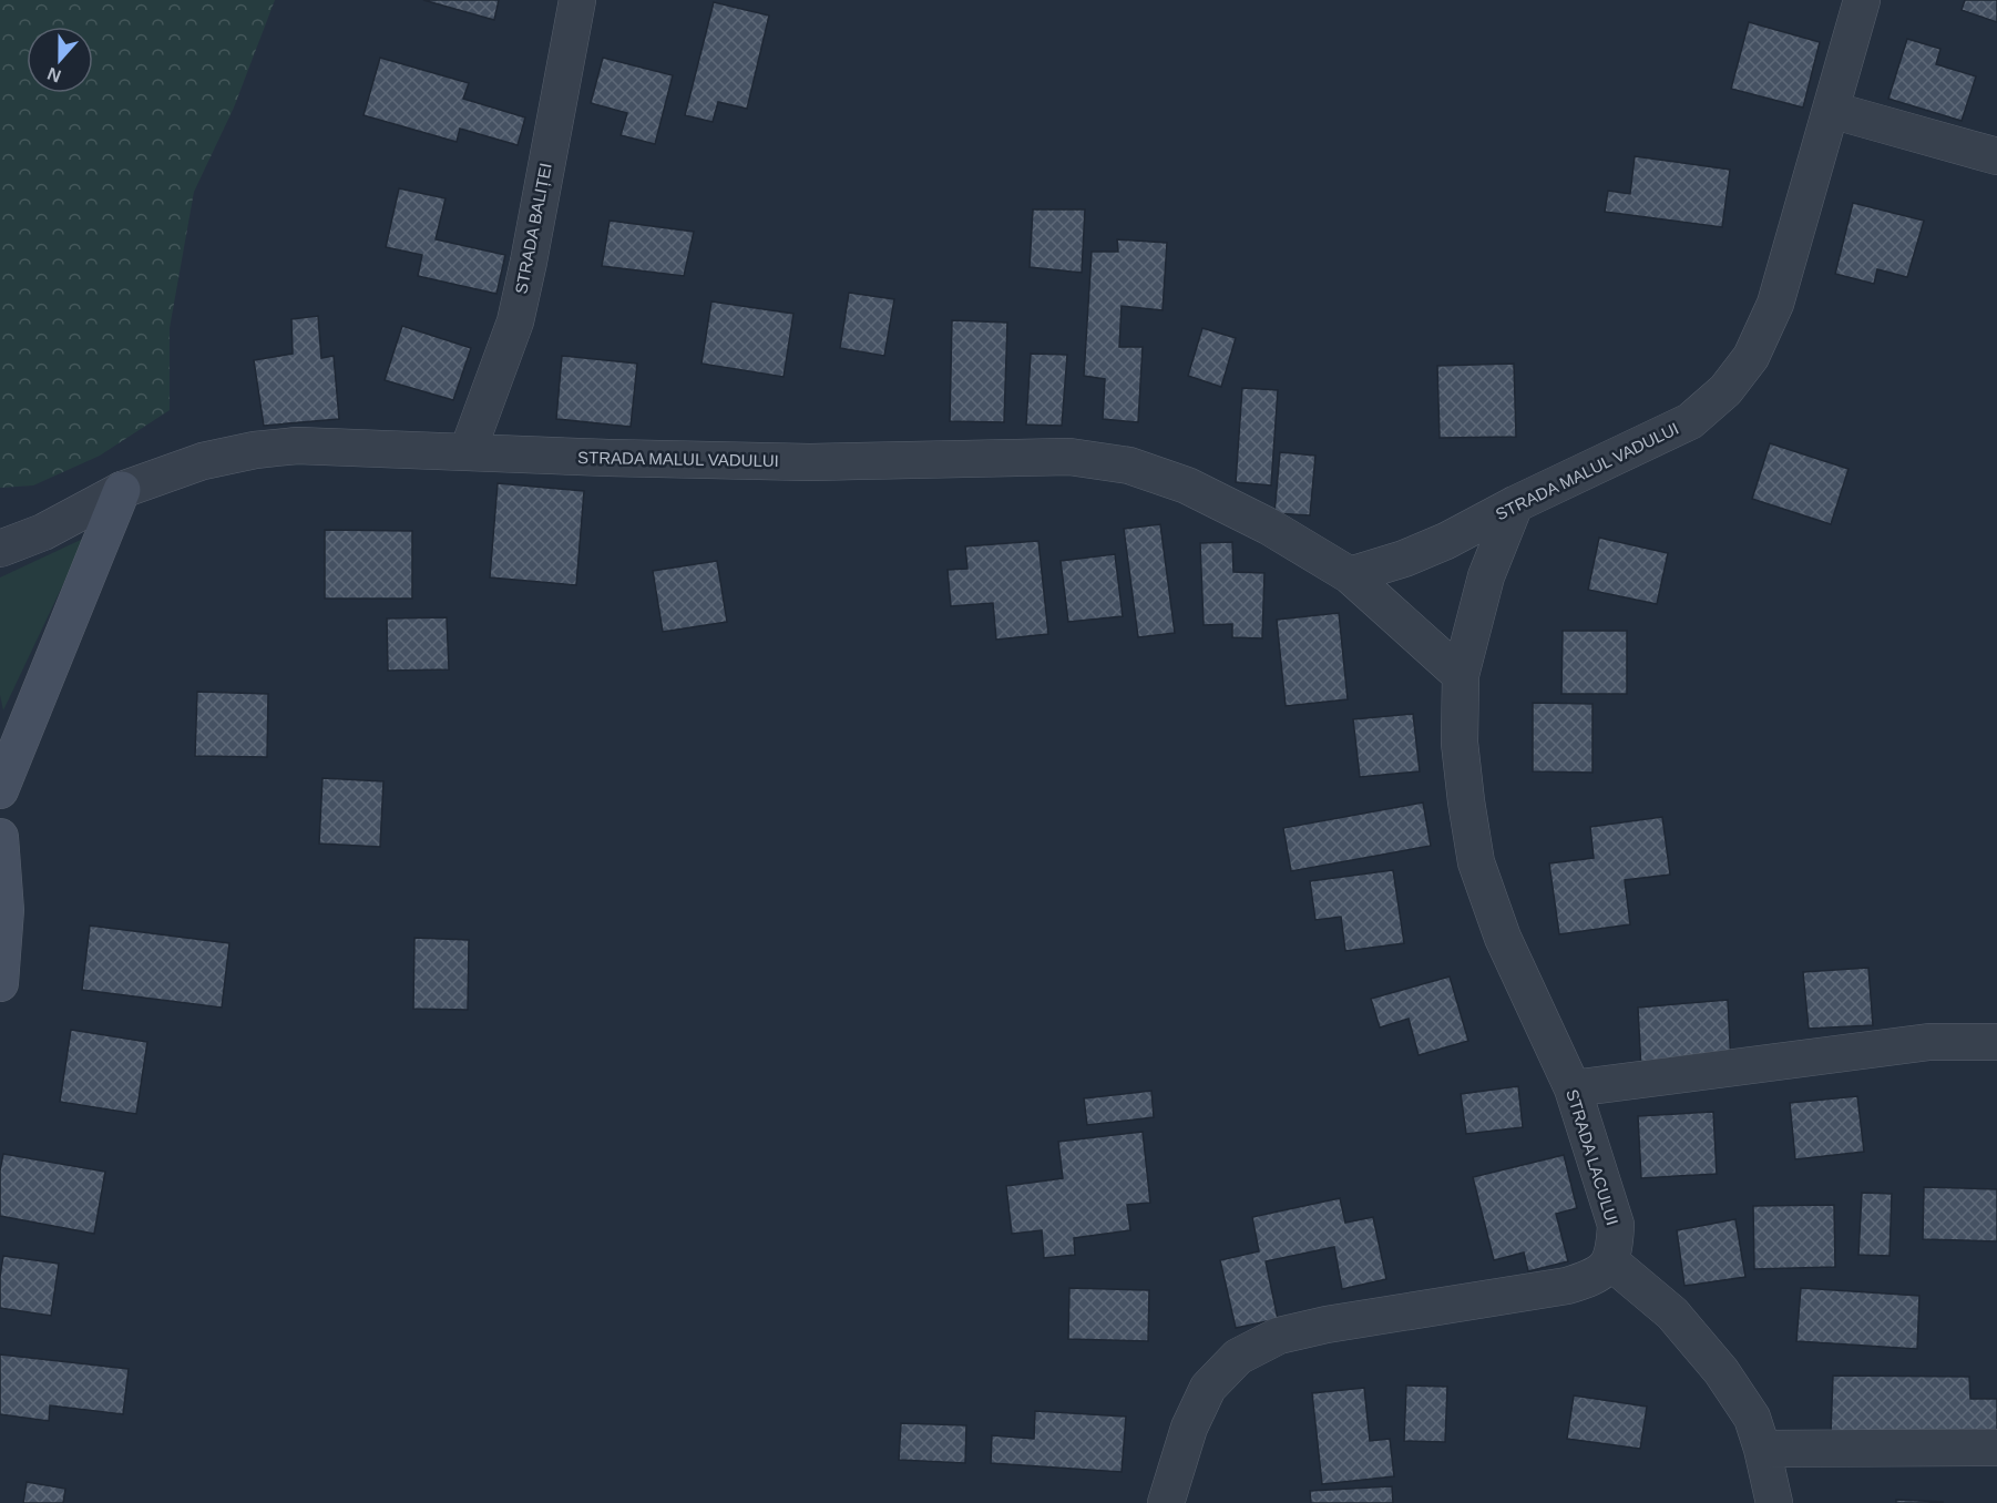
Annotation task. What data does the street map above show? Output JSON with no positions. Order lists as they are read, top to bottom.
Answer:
{
  "streets": {
    "street": ["STRADA BALIȚEI", "STRADA MALUL VADULUI", "STRADA LACULUI"]
  },
  "crossings": [
    ["STRADA BALIȚEI", "STRADA MALUL VADULUI"],
    ["STRADA MALUL VADULUI", "STRADA LACULUI"]
  ],
  "north": "bottom"
}
